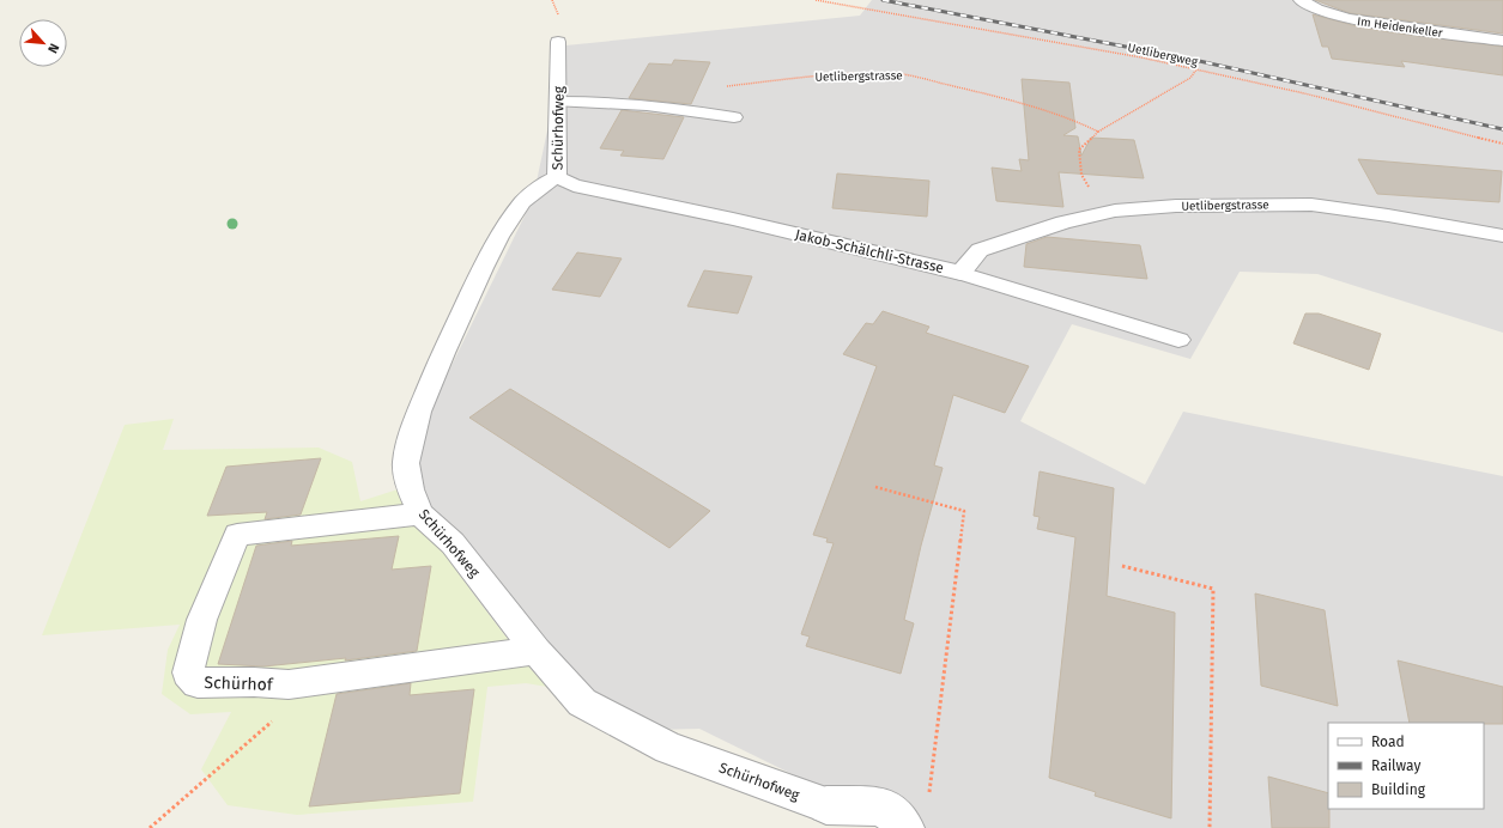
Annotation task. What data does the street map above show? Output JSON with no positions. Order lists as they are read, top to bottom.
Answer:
{
  "streets": {
    "street": [
      "Im Heidenkeller",
      "Uetlibergstrasse",
      "Schürhofweg",
      "Jakob-Schälchli-Strasse"
    ],
    "lane": ["Schürhof"],
    "path": ["Uetlibergweg"]
  },
  "crossings": [
    ["Uetlibergstrasse", "Jakob-Schälchli-Strasse"],
    ["Schürhofweg", "Jakob-Schälchli-Strasse"],
    ["Schürhofweg", "Schürhof"]
  ],
  "legend": ["Road", "Railway", "Building"],
  "north": "bottom right"
}
